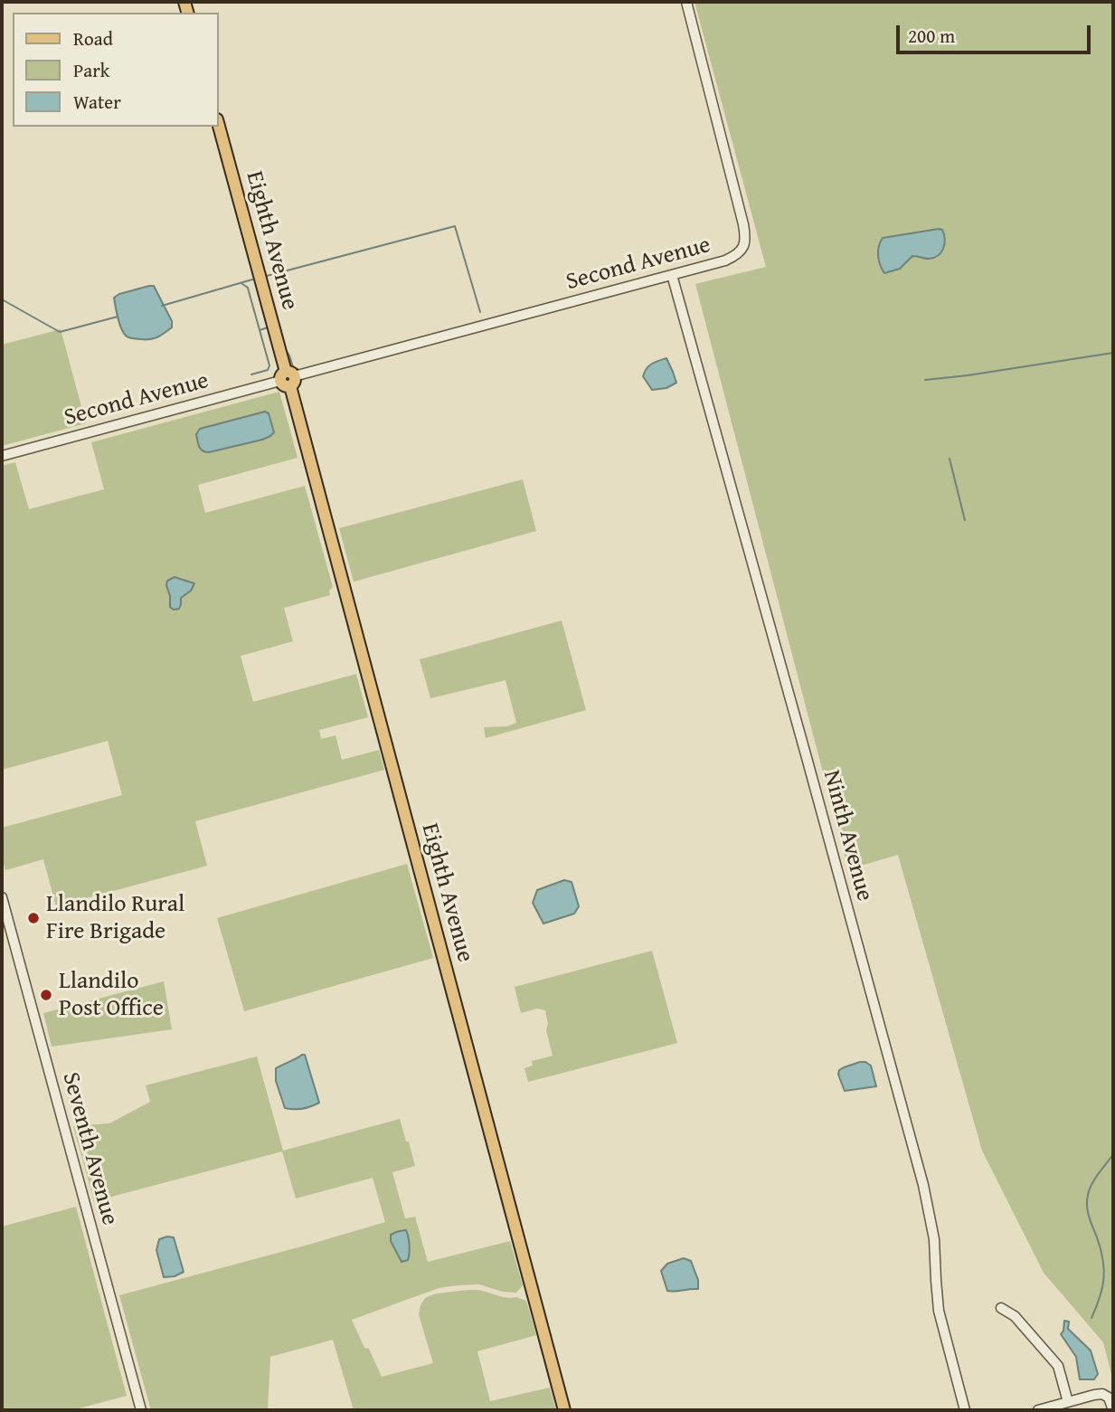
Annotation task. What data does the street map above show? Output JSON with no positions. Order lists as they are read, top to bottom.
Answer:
{
  "streets": {
    "main road": ["Eighth Avenue"],
    "street": ["Second Avenue", "Ninth Avenue", "Seventh Avenue"]
  },
  "crossings": [
    ["Eighth Avenue", "Second Avenue"],
    ["Second Avenue", "Ninth Avenue"]
  ],
  "places": ["Llandilo Rural Fire Brigade", "Llandilo Post Office"],
  "legend": ["Road", "Park", "Water"],
  "scale_bar": "200 m"
}
